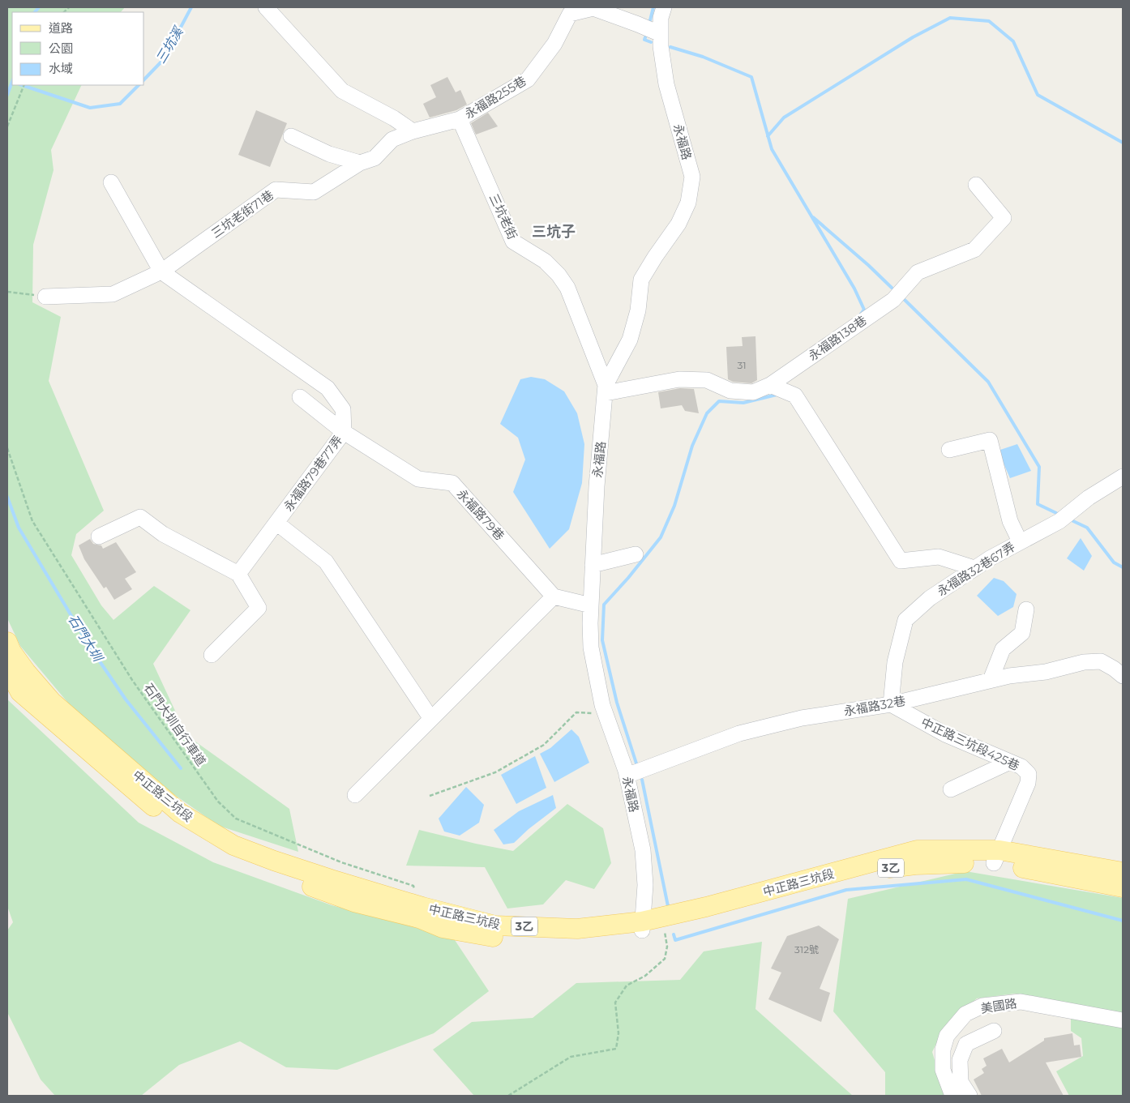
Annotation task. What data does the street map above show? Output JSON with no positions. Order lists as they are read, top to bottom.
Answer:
{
  "streets": {
    "main road": ["中正路三坑段", "3乙"],
    "street": [
      "永福路255巷",
      "永福路",
      "三坑老街71巷",
      "三坑老街",
      "永福路138巷",
      "永福路79巷77弄",
      "永福路79巷",
      "永福路32巷67弄",
      "永福路32巷",
      "中正路三坑段425巷",
      "美國路"
    ],
    "path": ["石門大圳自行車道"]
  },
  "crossings": [
    ["永福路255巷", "永福路"],
    ["永福路255巷", "三坑老街71巷"],
    ["永福路255巷", "三坑老街"],
    ["永福路", "三坑老街"],
    ["永福路", "永福路138巷"],
    ["永福路", "永福路32巷"],
    ["永福路", "中正路三坑段"],
    ["三坑老街71巷", "三坑老街"],
    ["三坑老街71巷", "永福路79巷77弄"],
    ["三坑老街", "永福路138巷"],
    ["永福路79巷77弄", "永福路79巷"],
    ["永福路32巷67弄", "永福路32巷"],
    ["永福路32巷67弄", "中正路三坑段425巷"],
    ["永福路32巷", "中正路三坑段425巷"],
    ["石門大圳自行車道", "中正路三坑段"],
    ["中正路三坑段425巷", "中正路三坑段"]
  ],
  "districts": ["三坑子"],
  "water": ["三坑溪", "石門大圳"],
  "house_numbers": ["31", "312號"],
  "legend": ["道路", "公園", "水域"]
}
